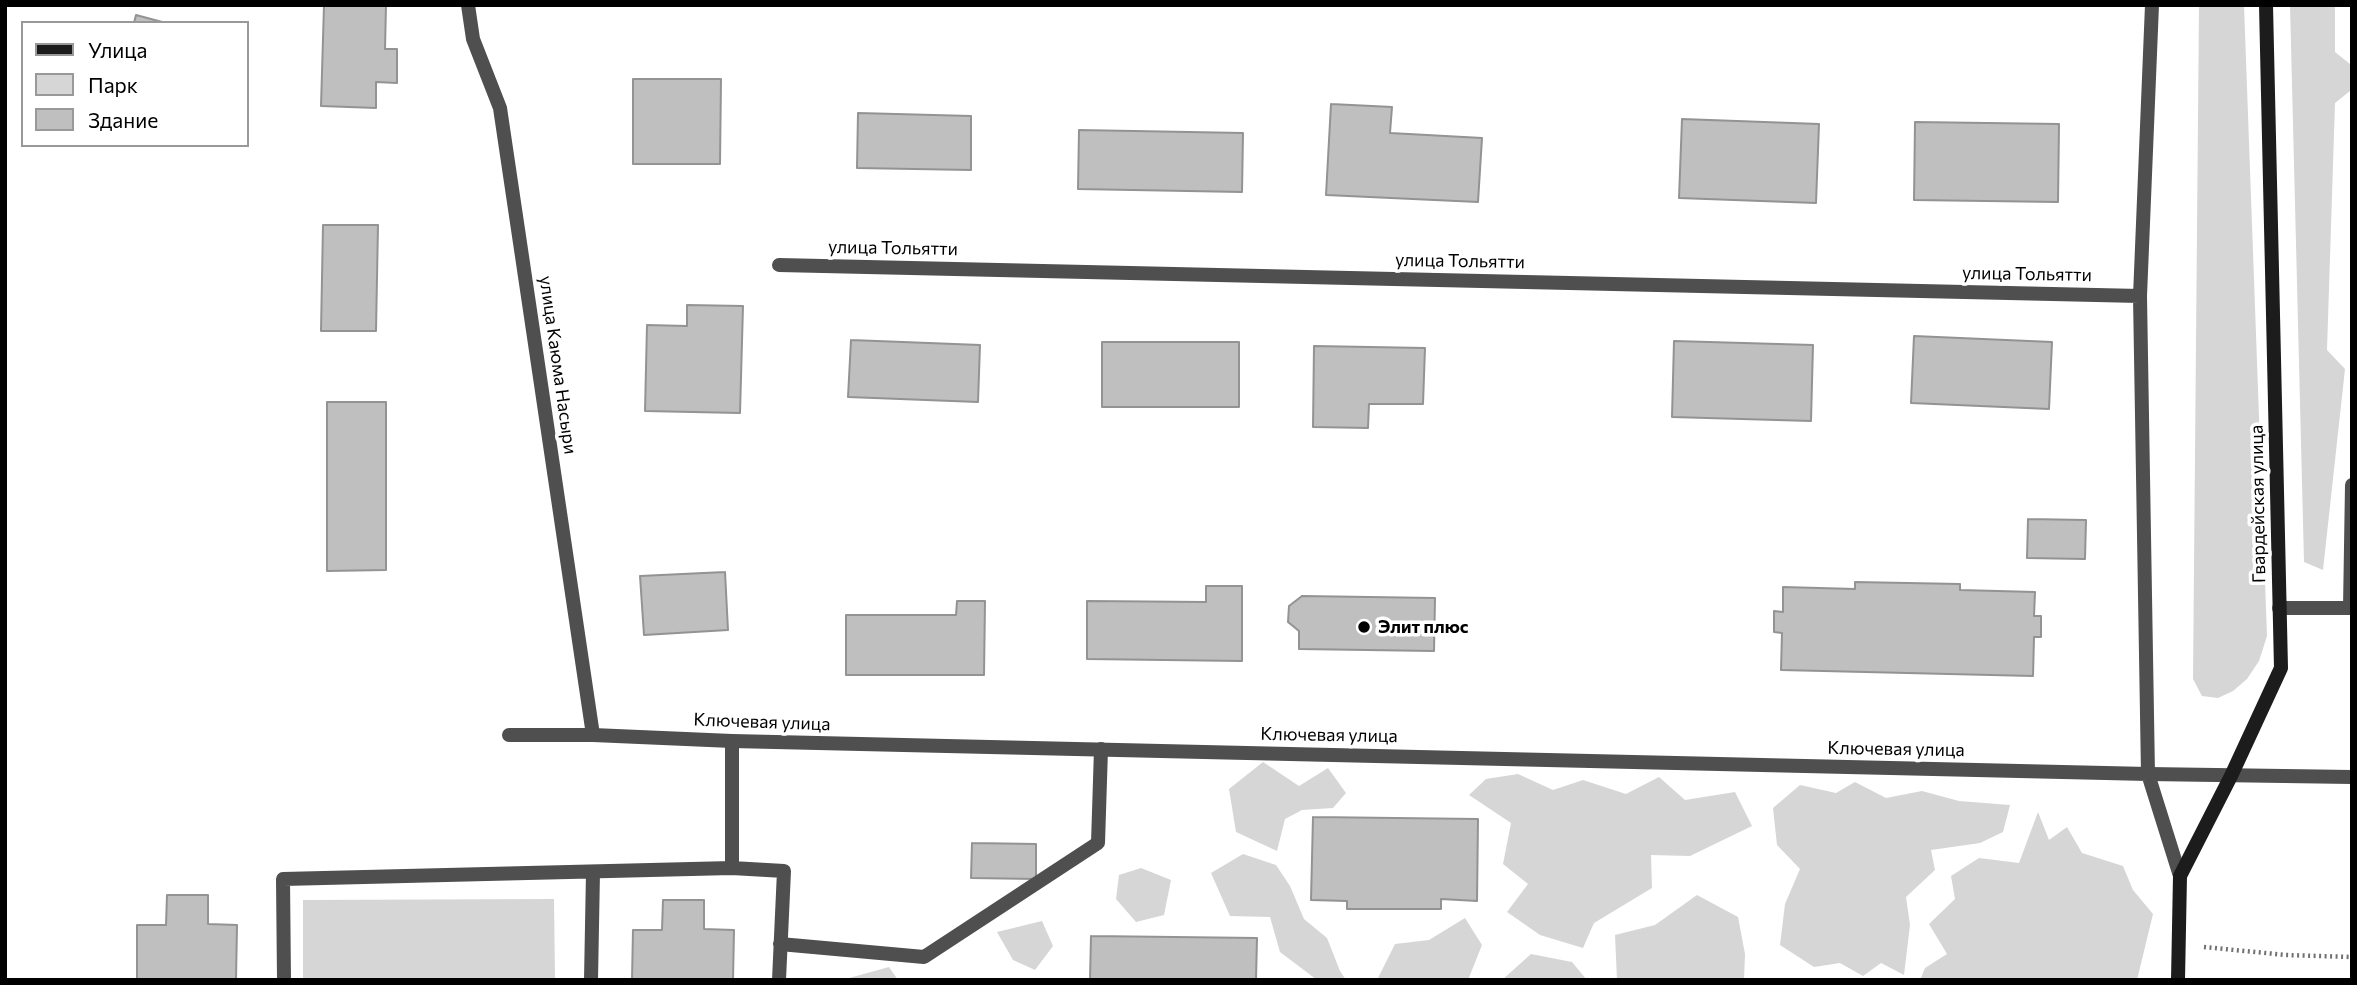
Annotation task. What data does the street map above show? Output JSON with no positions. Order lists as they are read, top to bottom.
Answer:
{
  "streets": {
    "street": [
      "улица Тольятти",
      "улица Каюма Насыри",
      "Гвардейская улица",
      "Ключевая улица"
    ]
  },
  "crossings": [
    ["улица Каюма Насыри", "Ключевая улица"],
    ["Гвардейская улица", "Ключевая улица"]
  ],
  "places": ["Элит плюс"],
  "legend": ["Улица", "Парк", "Здание"]
}
